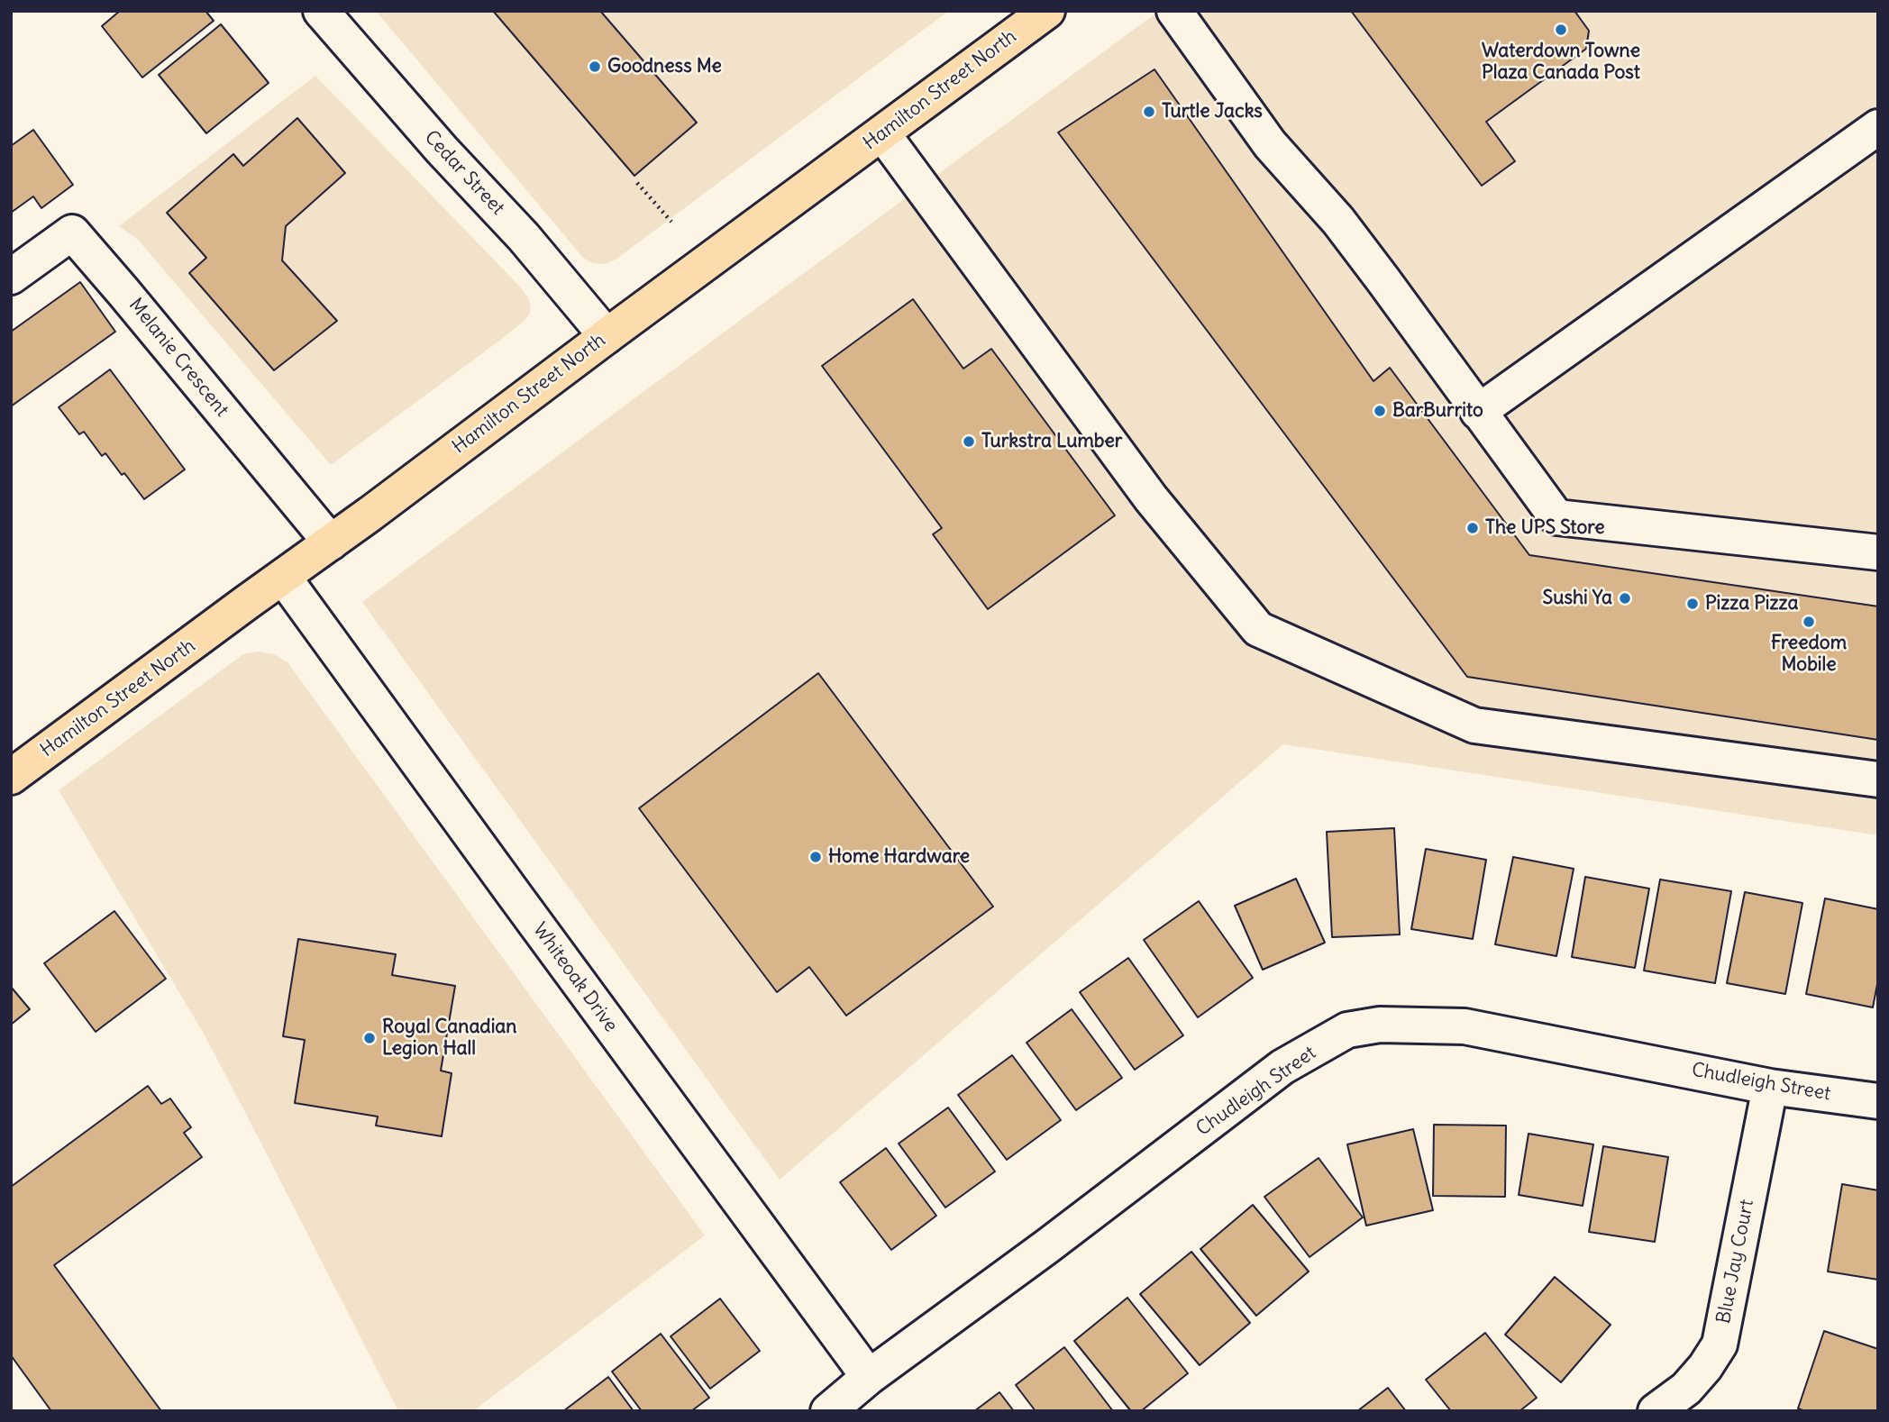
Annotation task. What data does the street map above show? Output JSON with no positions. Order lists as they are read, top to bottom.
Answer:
{
  "streets": {
    "main road": ["Hamilton Street North"],
    "street": [
      "Cedar Street",
      "Melanie Crescent",
      "Whiteoak Drive",
      "Chudleigh Street",
      "Blue Jay Court"
    ]
  },
  "crossings": [
    ["Hamilton Street North", "Cedar Street"],
    ["Hamilton Street North", "Melanie Crescent"],
    ["Hamilton Street North", "Whiteoak Drive"],
    ["Whiteoak Drive", "Chudleigh Street"],
    ["Chudleigh Street", "Blue Jay Court"]
  ],
  "places": [
    "Waterdown Towne Plaza Canada Post",
    "Goodness Me",
    "Turtle Jacks",
    "BarBurrito",
    "Turkstra Lumber",
    "The UPS Store",
    "Sushi Ya",
    "Pizza Pizza",
    "Freedom Mobile",
    "Home Hardware",
    "Royal Canadian Legion Hall"
  ]
}
